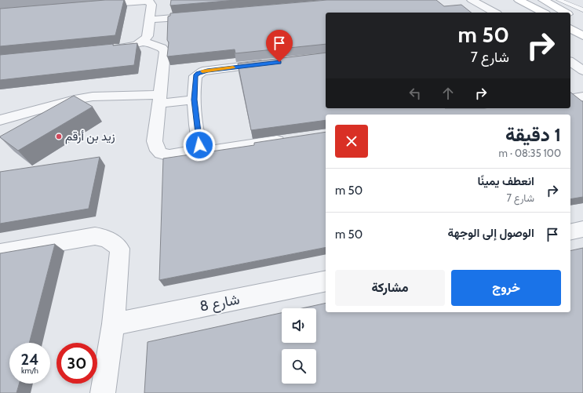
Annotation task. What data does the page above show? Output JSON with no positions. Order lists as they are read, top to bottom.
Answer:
{
  "streets": {
    "street": ["شارع 8"]
  },
  "places": ["زيد بن أرقم"],
  "page": {
    "turn": ["50 m", "شارع 7"],
    "heading": ["1 دقيقة", "100 m · 08:35"],
    "list": [
      {
        "name": "انعطف يمينًا",
        "note": "شارع 7",
        "value": "50 m"
      },
      {
        "name": "الوصول إلى الوجهة",
        "value": "50 m"
      }
    ],
    "buttons": ["خروج", "مشاركة"],
    "speed": "24 km/h",
    "limit": "30"
  }
}
